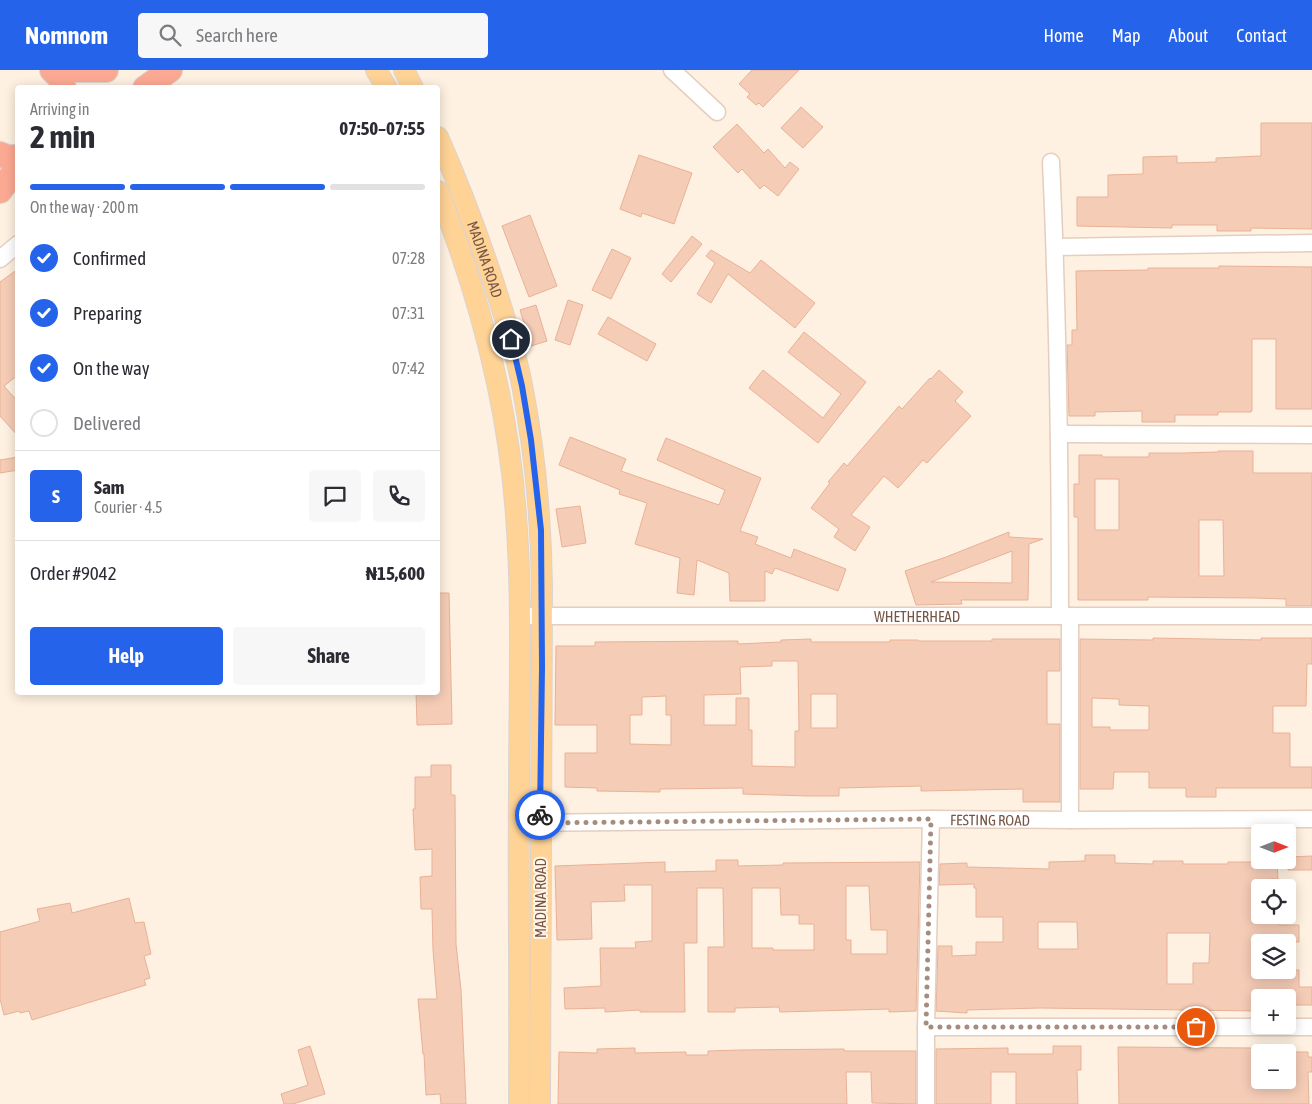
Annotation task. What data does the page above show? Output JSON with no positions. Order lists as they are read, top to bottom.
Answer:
{
  "streets": {
    "main road": ["MADINA ROAD"],
    "street": ["WHETHERHEAD", "FESTING ROAD"]
  },
  "crossings": [
    ["MADINA ROAD", "WHETHERHEAD"],
    ["MADINA ROAD", "FESTING ROAD"]
  ],
  "north": "right",
  "page": {
    "header": "Nomnom",
    "search": "Search here",
    "nav": [
      "Home",
      "Map",
      "About",
      "Contact"
    ],
    "heading": ["2 min", "Arriving in", "07:50–07:55"],
    "panel": [
      "Sam",
      "Courier · 4.5",
      "Order #9042",
      "₦15,600"
    ],
    "bar": "On the way · 200 m",
    "list": [
      ["Confirmed", "07:28"],
      ["Preparing", "07:31"],
      ["On the way", "07:42"],
      "Delivered"
    ],
    "round": "S",
    "buttons": ["Help", "Share"],
    "map_buttons": ["+", "−"]
  }
}
